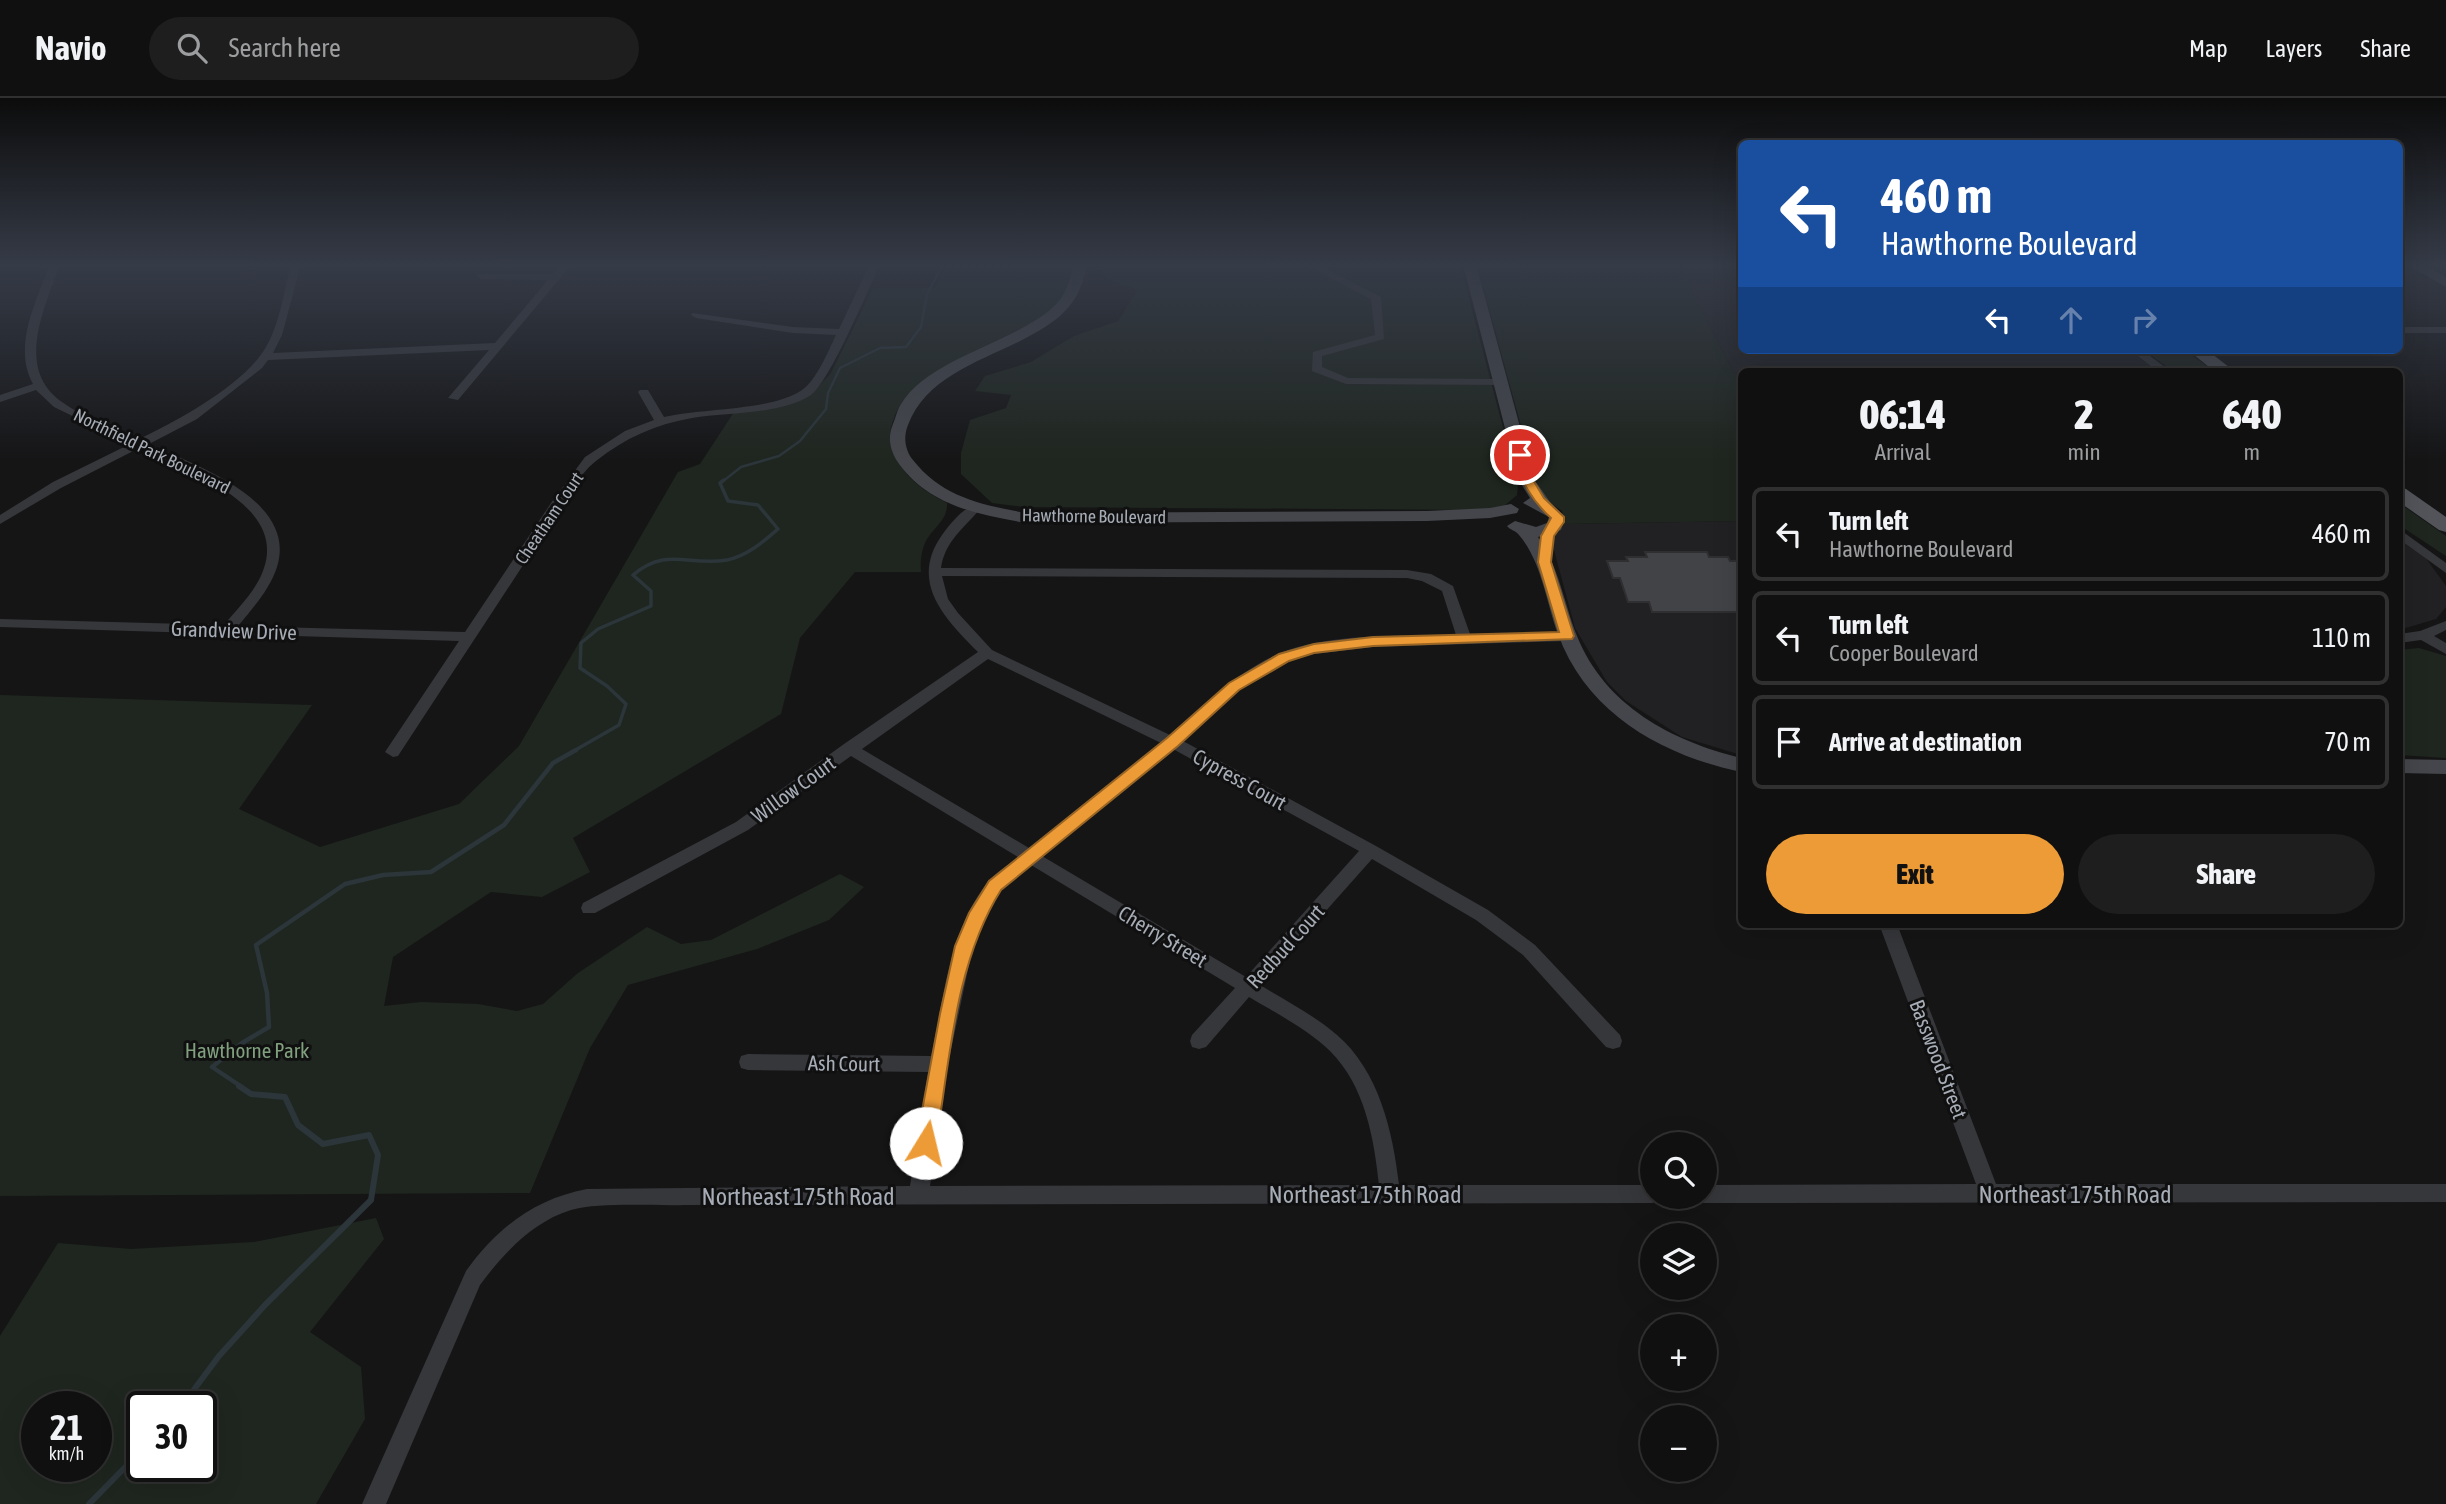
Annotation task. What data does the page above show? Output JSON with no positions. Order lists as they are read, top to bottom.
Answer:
{
  "streets": {
    "street": [
      "Northfield Park Boulevard",
      "Hawthorne Boulevard",
      "Cheatham Court",
      "Grandview Drive",
      "Cypress Court",
      "Willow Court",
      "Cherry Street",
      "Redbud Court",
      "Basswood Street",
      "Ash Court",
      "Northeast 175th Road"
    ]
  },
  "crossings": [
    ["Northfield Park Boulevard", "Grandview Drive"],
    ["Cheatham Court", "Grandview Drive"],
    ["Cypress Court", "Willow Court"],
    ["Cypress Court", "Redbud Court"],
    ["Willow Court", "Cherry Street"],
    ["Cherry Street", "Redbud Court"],
    ["Cherry Street", "Northeast 175th Road"],
    ["Basswood Street", "Northeast 175th Road"]
  ],
  "parks": ["Hawthorne Park"],
  "page": {
    "header": "Navio",
    "search": "Search here",
    "nav": ["Map", "Layers", "Share"],
    "turn": ["460 m", "Hawthorne Boulevard"],
    "eta": [
      "06:14",
      "Arrival",
      "2",
      "min",
      "640",
      "m"
    ],
    "list": [
      {
        "name": "Turn left",
        "note": "Hawthorne Boulevard",
        "value": "460 m"
      },
      {
        "name": "Turn left",
        "note": "Cooper Boulevard",
        "value": "110 m"
      },
      {
        "name": "Arrive at destination",
        "value": "70 m"
      }
    ],
    "buttons": ["Exit", "Share"],
    "map_buttons": ["+", "−"],
    "speed": "21 km/h",
    "limit": "30"
  }
}
